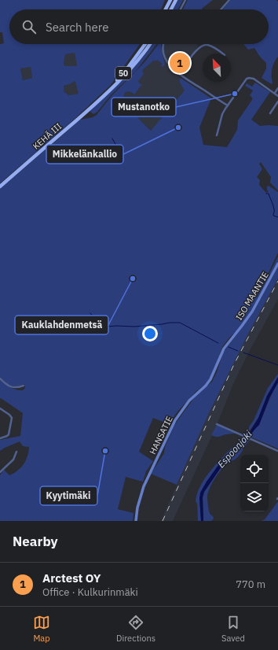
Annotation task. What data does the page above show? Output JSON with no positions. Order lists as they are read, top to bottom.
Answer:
{
  "streets": {
    "highway": ["50", "KEHÄ III"],
    "main road": ["ISO MAANTIE", "HANSATIE"]
  },
  "crossings": [
    ["ISO MAANTIE", "HANSATIE"]
  ],
  "water": ["Espoonjoki"],
  "places": [
    "Mustanotko",
    "Mikkelänkallio",
    "Kauklahdenmetsä",
    "Kyytimäki"
  ],
  "north": "top left",
  "page": {
    "search": "Search here",
    "pins": "1",
    "heading": "Nearby",
    "list": [
      {
        "mark": "1",
        "name": "Arctest OY",
        "note": "Office · Kulkurinmäki",
        "value": "770 m"
      }
    ],
    "nav": ["Map", "Directions", "Saved"]
  }
}
